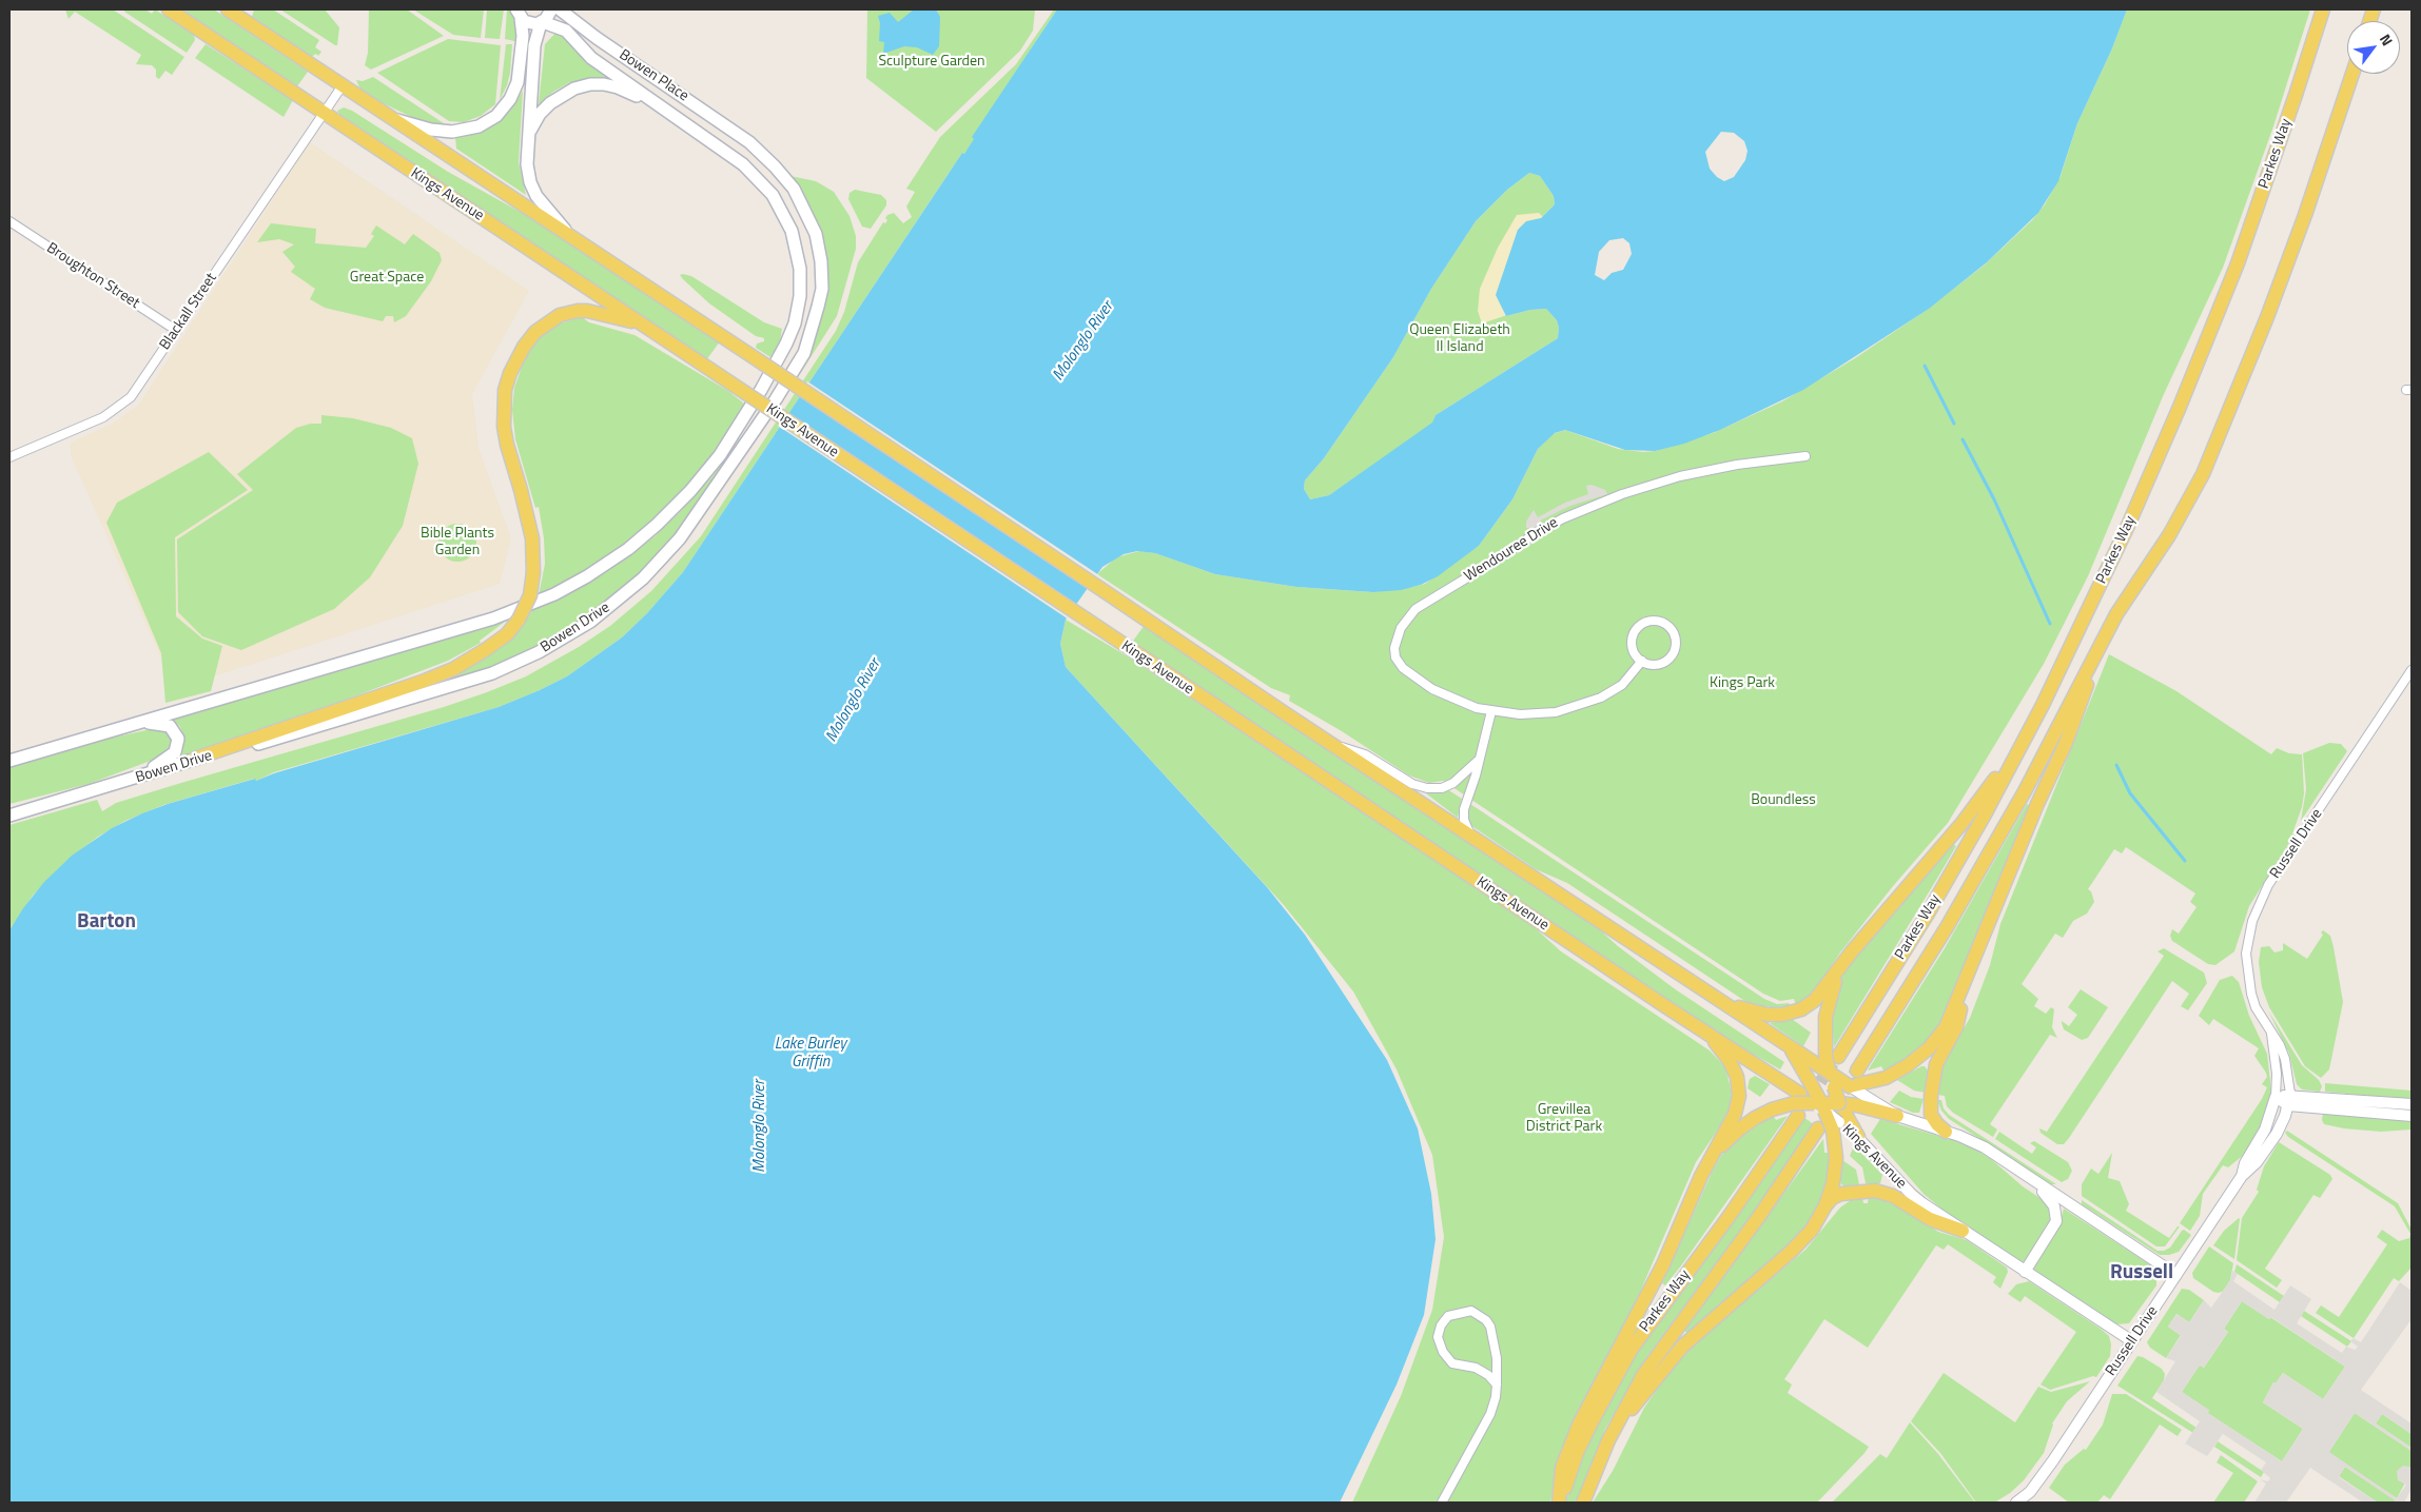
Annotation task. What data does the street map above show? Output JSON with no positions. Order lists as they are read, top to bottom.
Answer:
{
  "streets": {
    "main road": [
      "Bowen Place",
      "Parkes Way",
      "Kings Avenue",
      "Bowen Drive"
    ],
    "street": [
      "Broughton Street",
      "Blackall Street",
      "Wendouree Drive",
      "Russell Drive"
    ]
  },
  "crossings": [
    ["Bowen Place", "Bowen Drive"],
    ["Parkes Way", "Kings Avenue"],
    ["Kings Avenue", "Blackall Street"],
    ["Kings Avenue", "Russell Drive"],
    ["Broughton Street", "Blackall Street"]
  ],
  "districts": ["Barton", "Russell"],
  "water": ["Molonglo River", "Lake Burley Griffin"],
  "parks": [
    "Sculpture Garden",
    "Great Space",
    "Queen Elizabeth II Island",
    "Bible Plants Garden",
    "Kings Park",
    "Boundless",
    "Grevillea District Park"
  ],
  "north": "top right"
}
